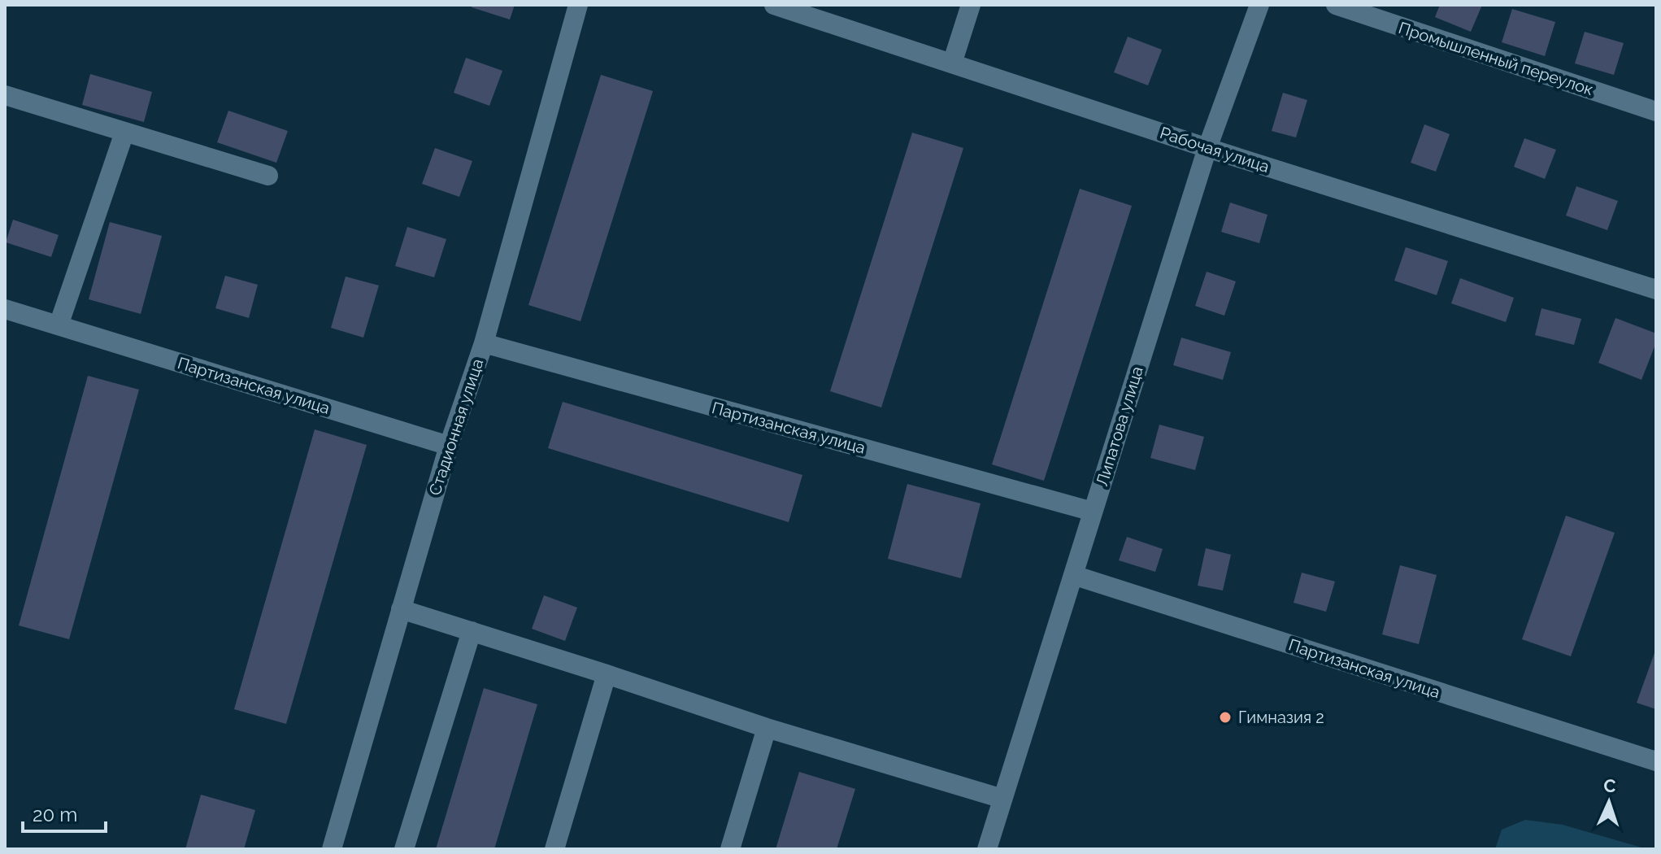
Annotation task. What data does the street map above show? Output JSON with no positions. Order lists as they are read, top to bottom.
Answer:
{
  "streets": {
    "street": [
      "Промышленный переулок",
      "Рабочая улица",
      "Партизанская улица",
      "Липатова улица",
      "Стадионная улица"
    ]
  },
  "crossings": [
    ["Рабочая улица", "Липатова улица"],
    ["Партизанская улица", "Липатова улица"],
    ["Партизанская улица", "Стадионная улица"]
  ],
  "places": ["Гимназия 2"],
  "scale_bar": "20 m",
  "north": "top"
}
